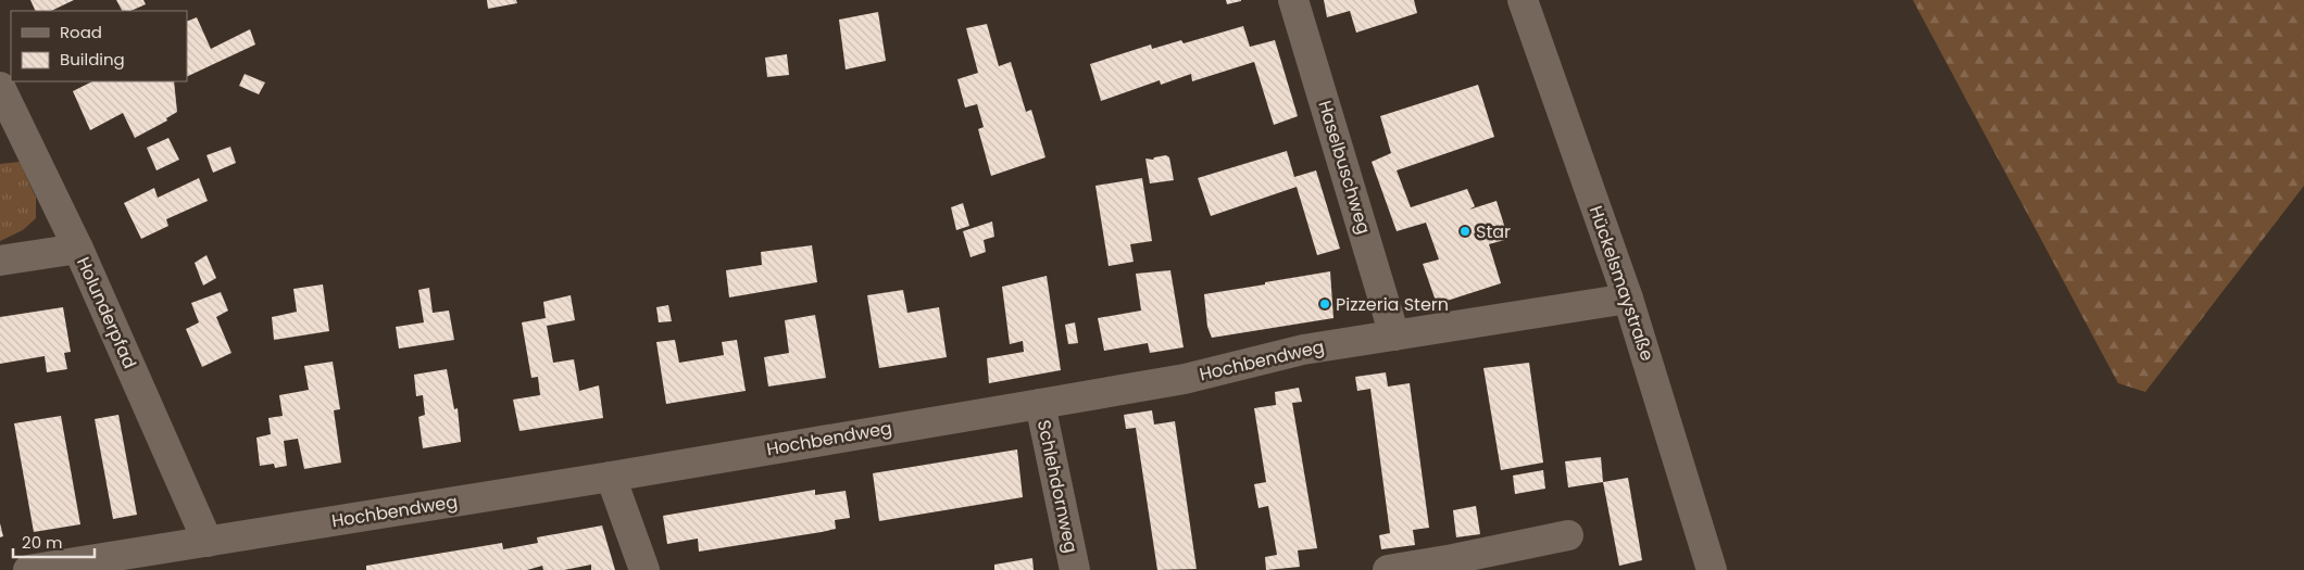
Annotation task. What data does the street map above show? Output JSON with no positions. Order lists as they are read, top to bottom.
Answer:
{
  "streets": {
    "street": [
      "Haselbuschweg",
      "Hückelsmaystraße",
      "Holunderpfad",
      "Hochbendweg",
      "Schlehdornweg"
    ]
  },
  "crossings": [
    ["Haselbuschweg", "Hochbendweg"],
    ["Hückelsmaystraße", "Hochbendweg"],
    ["Holunderpfad", "Hochbendweg"],
    ["Hochbendweg", "Schlehdornweg"]
  ],
  "places": ["Star", "Pizzeria Stern"],
  "legend": ["Road", "Building"],
  "scale_bar": "20 m"
}
